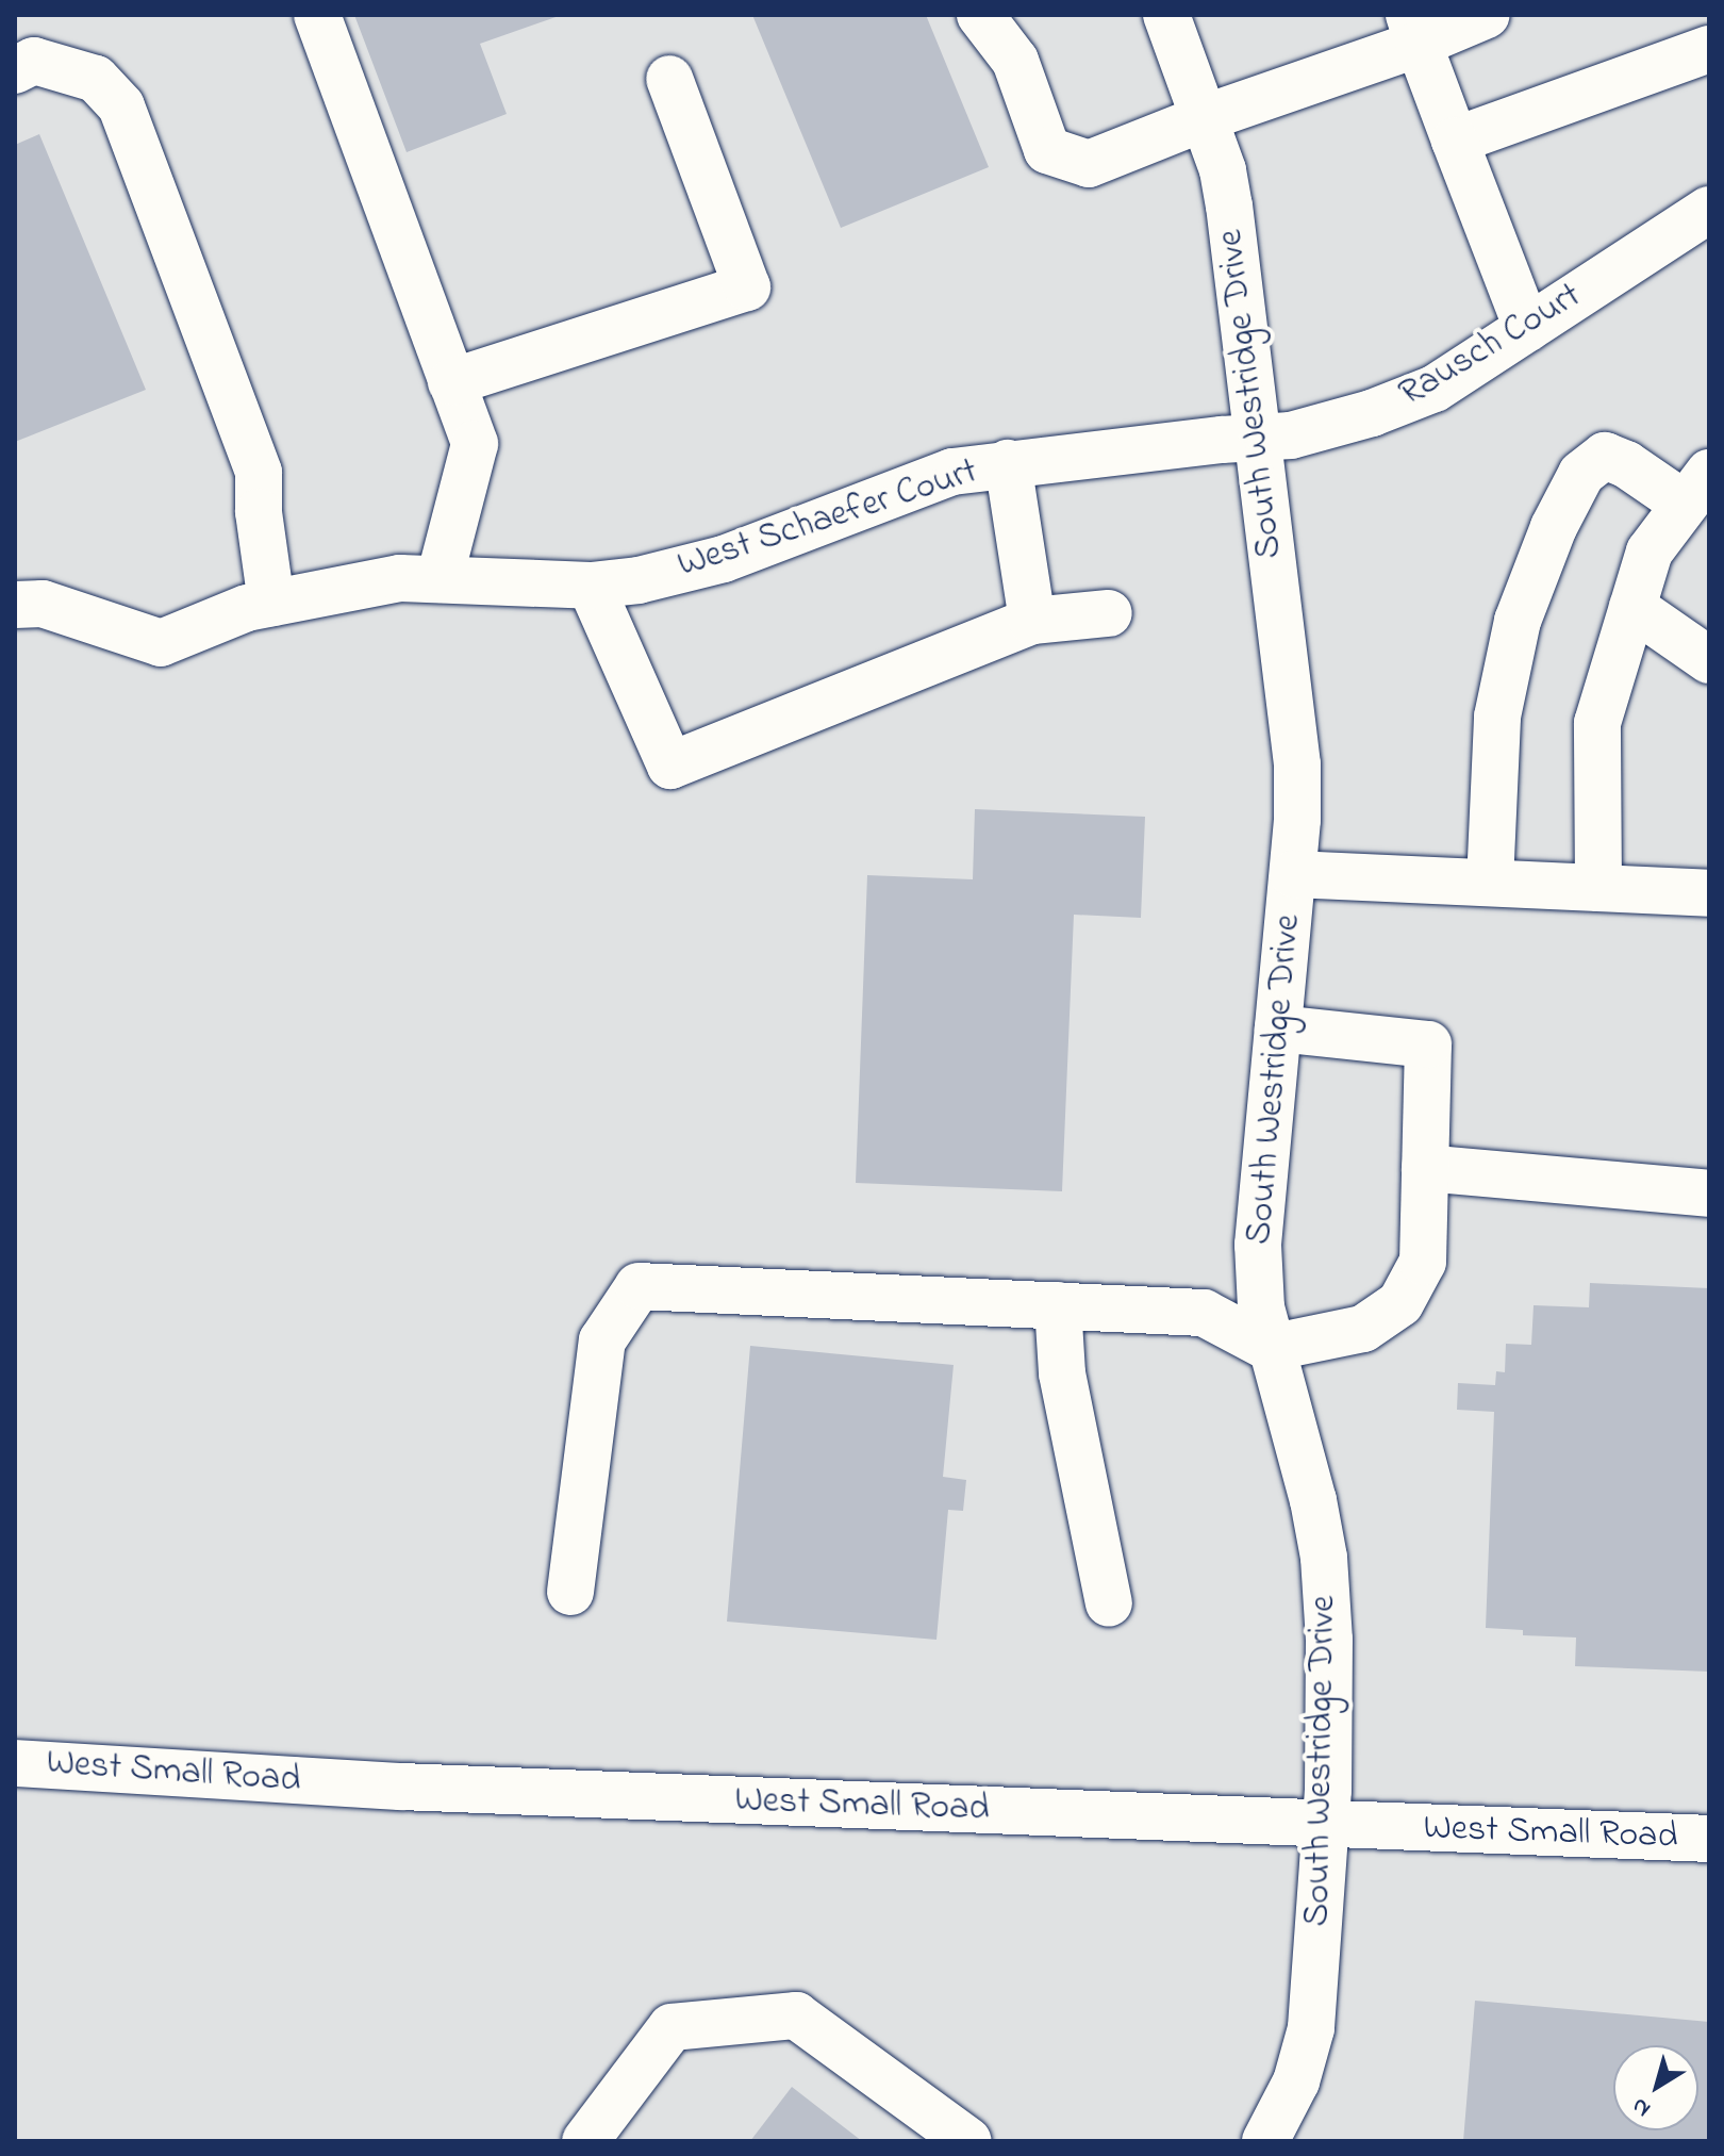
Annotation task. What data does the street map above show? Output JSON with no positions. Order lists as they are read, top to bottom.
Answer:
{
  "streets": {
    "street": [
      "Rausch Court",
      "South Westridge Drive",
      "West Schaefer Court",
      "West Small Road"
    ]
  },
  "crossings": [
    ["Rausch Court", "South Westridge Drive"],
    ["Rausch Court", "West Schaefer Court"],
    ["South Westridge Drive", "West Schaefer Court"],
    ["South Westridge Drive", "West Small Road"]
  ],
  "north": "bottom left"
}
